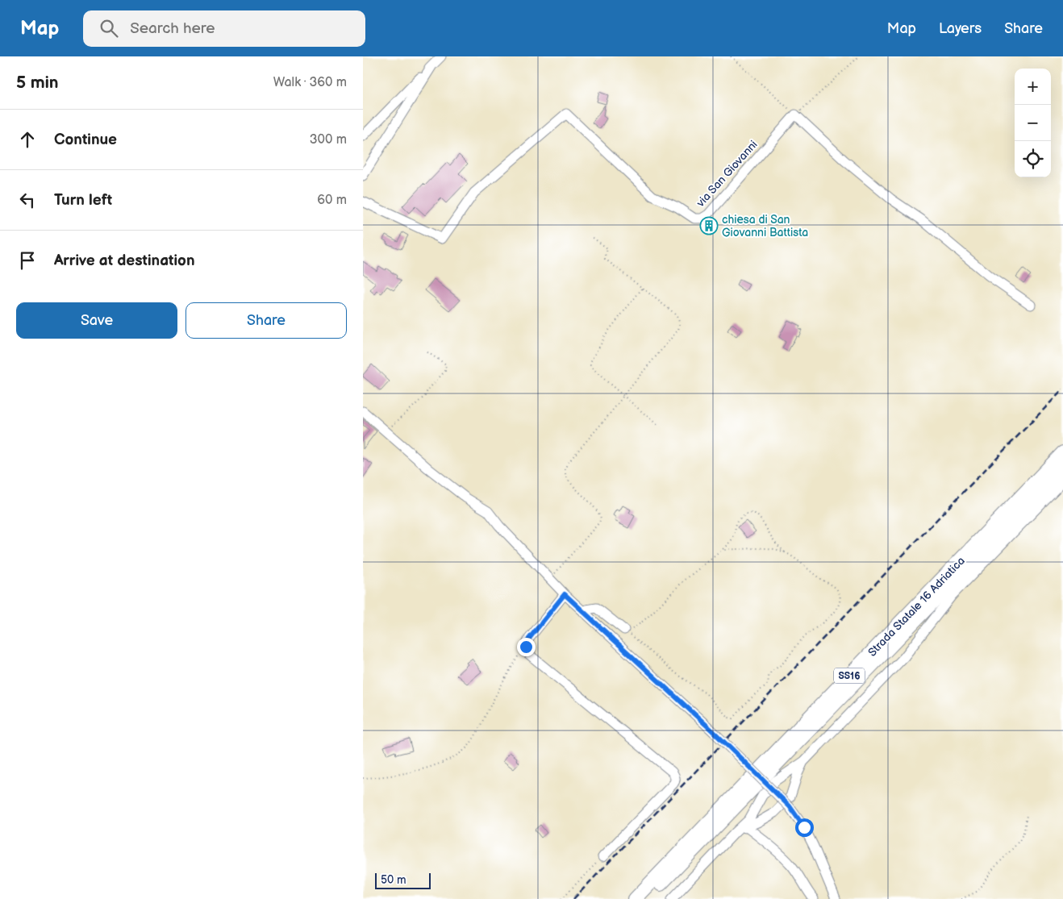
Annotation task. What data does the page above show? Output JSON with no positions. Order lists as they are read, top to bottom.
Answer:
{
  "streets": {
    "highway": ["Strada Statale 16 Adriatica", "SS16"],
    "street": ["via San Giovanni"]
  },
  "places": {
    "building": ["chiesa di San Giovanni Battista"]
  },
  "scale_bar": "50 m",
  "page": {
    "header": "Map",
    "search": "Search here",
    "nav": ["Map", "Layers", "Share"],
    "heading": ["5 min", "Walk · 360 m"],
    "map_buttons": ["+", "−"],
    "list": [
      ["Continue", "300 m"],
      ["Turn left", "60 m"],
      "Arrive at destination"
    ],
    "buttons": ["Save", "Share"],
    "scale": "50 m"
  }
}
